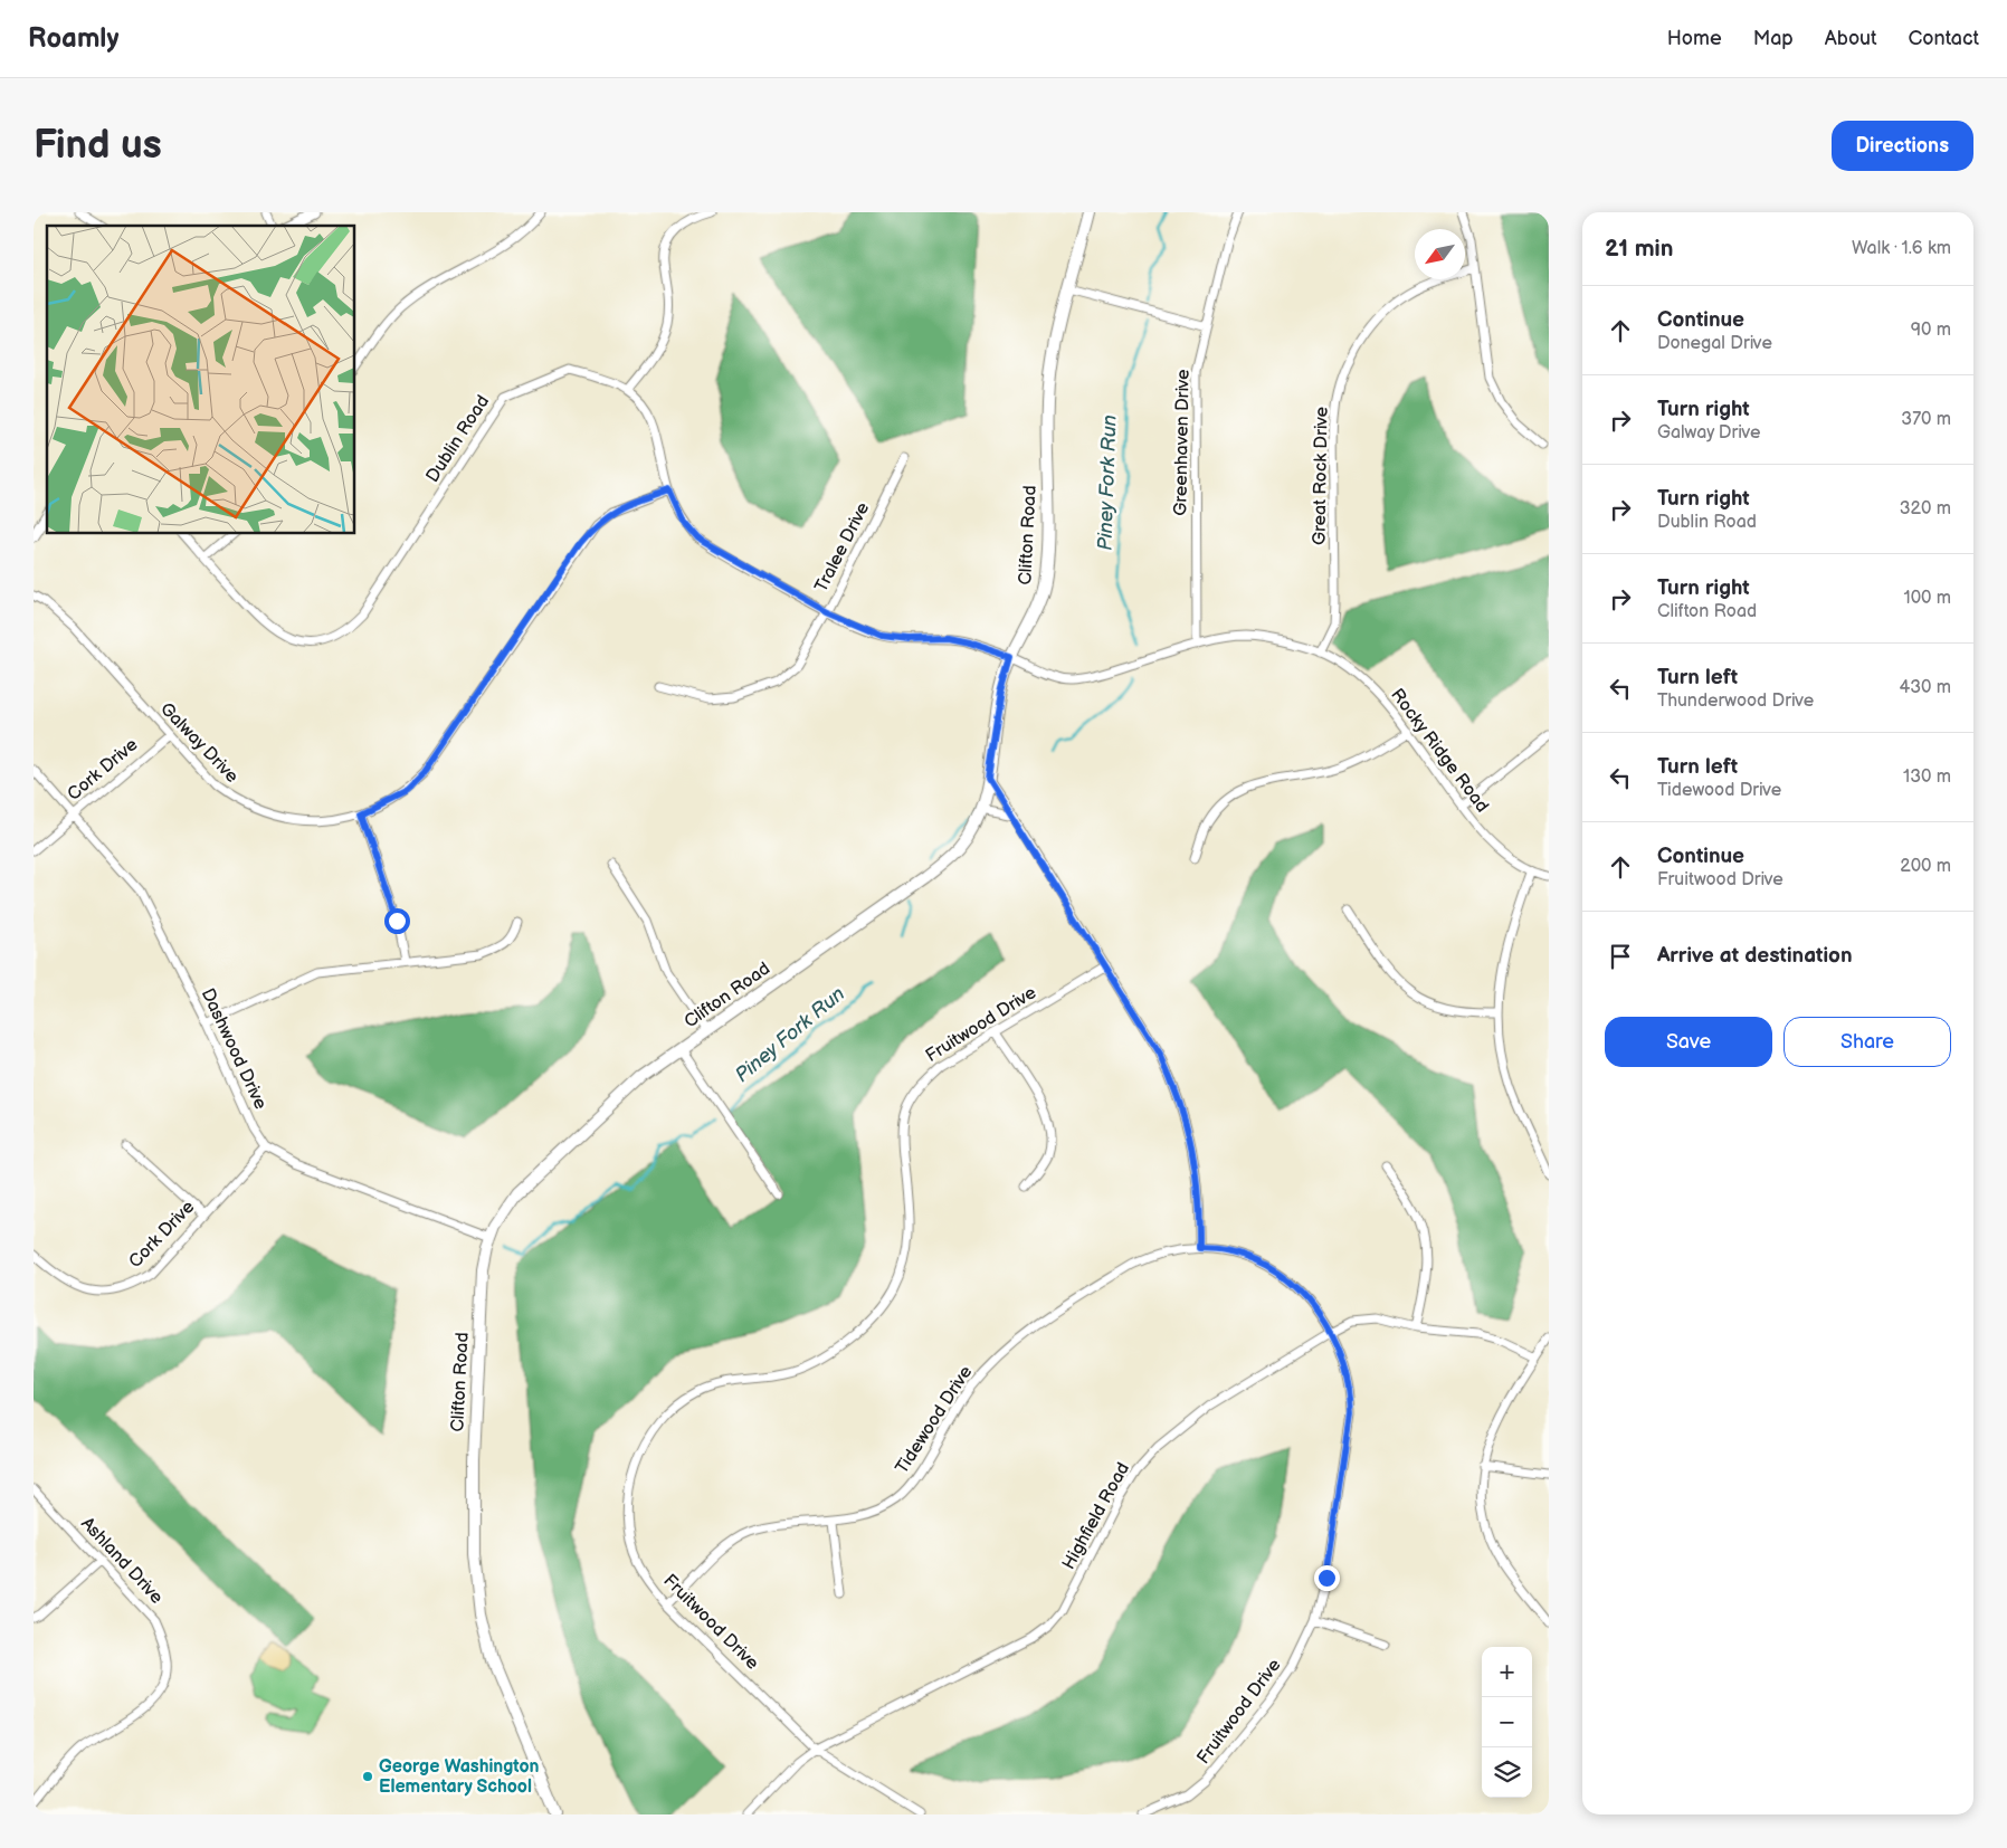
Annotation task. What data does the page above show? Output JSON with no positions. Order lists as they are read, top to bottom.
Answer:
{
  "streets": {
    "main road": ["Clifton Road"],
    "street": [
      "Dublin Road",
      "Greenhaven Drive",
      "Great Rock Drive",
      "Tralee Drive",
      "Galway Drive",
      "Rocky Ridge Road",
      "Cork Drive",
      "Fruitwood Drive",
      "Dashwood Drive",
      "Tidewood Drive",
      "Highfield Road",
      "Ashland Drive"
    ]
  },
  "crossings": [
    ["Dublin Road", "Clifton Road"],
    ["Dublin Road", "Tralee Drive"],
    ["Dublin Road", "Galway Drive"],
    ["Dublin Road", "Rocky Ridge Road"],
    ["Greenhaven Drive", "Rocky Ridge Road"],
    ["Great Rock Drive", "Rocky Ridge Road"],
    ["Clifton Road", "Rocky Ridge Road"],
    ["Clifton Road", "Dashwood Drive"],
    ["Galway Drive", "Cork Drive"],
    ["Cork Drive", "Dashwood Drive"],
    ["Fruitwood Drive", "Tidewood Drive"],
    ["Fruitwood Drive", "Highfield Road"],
    ["Tidewood Drive", "Highfield Road"]
  ],
  "water": ["Piney Fork Run"],
  "places": ["George Washington Elementary School"],
  "north": "bottom left",
  "page": {
    "header": "Roamly",
    "nav": [
      "Home",
      "Map",
      "About",
      "Contact"
    ],
    "buttons": [
      "Directions",
      ["Save", "Share"]
    ],
    "title": "Find us",
    "heading": ["21 min", "Walk · 1.6 km"],
    "list": [
      ["Continue", "Donegal Drive", "90 m"],
      ["Turn right", "Galway Drive", "370 m"],
      ["Turn right", "Dublin Road", "320 m"],
      ["Turn right", "Clifton Road", "100 m"],
      ["Turn left", "Thunderwood Drive", "430 m"],
      ["Turn left", "Tidewood Drive", "130 m"],
      ["Continue", "Fruitwood Drive", "200 m"],
      "Arrive at destination"
    ],
    "map_buttons": ["+", "−"]
  }
}
